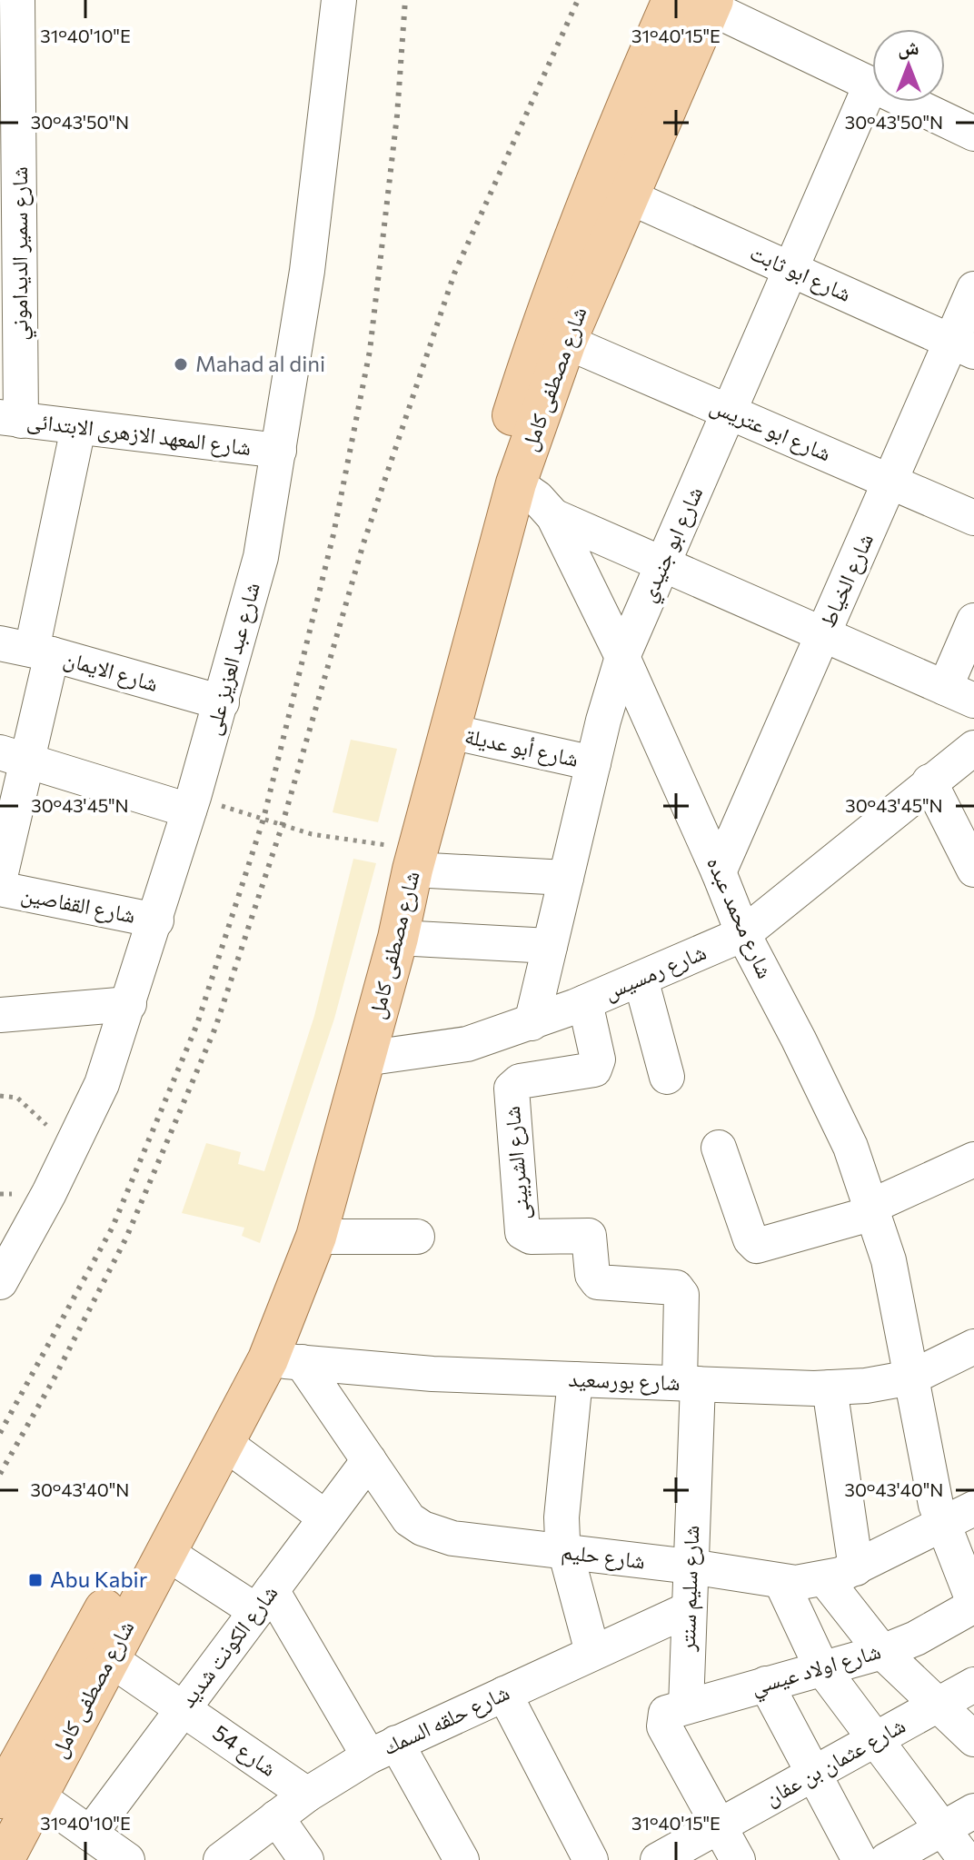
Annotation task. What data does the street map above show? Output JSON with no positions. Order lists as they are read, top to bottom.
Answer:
{
  "streets": {
    "main road": ["شارع مصطفى كامل"],
    "street": [
      "شارع سمير الديداموني",
      "شارع ابو ثابت",
      "شارع ابو عتريس",
      "شارع المعهد الازهرى الابتدائى",
      "شارع ابو جنيدي",
      "شارع الخياط",
      "شارع عبد العزيز على",
      "شارع الايمان",
      "شارع أبو عديلة",
      "شارع القفاصين",
      "شارع محمد عبده",
      "شارع رمسيس",
      "شارع الشربينى",
      "شارع بورسعيد",
      "شارع حليم",
      "شارع سليم سنتر",
      "شارع الكونت شديد",
      "شارع اولاد عيسي",
      "شارع حلقه السمك",
      "شارع 54",
      "شارع عثمان بن عفان"
    ]
  },
  "crossings": [
    ["شارع سمير الديداموني", "شارع المعهد الازهرى الابتدائى"],
    ["شارع ابو ثابت", "شارع مصطفى كامل"],
    ["شارع ابو ثابت", "شارع ابو جنيدي"],
    ["شارع ابو ثابت", "شارع الخياط"],
    ["شارع مصطفى كامل", "شارع ابو عتريس"],
    ["شارع مصطفى كامل", "شارع أبو عديلة"],
    ["شارع مصطفى كامل", "شارع محمد عبده"],
    ["شارع مصطفى كامل", "شارع رمسيس"],
    ["شارع مصطفى كامل", "شارع بورسعيد"],
    ["شارع مصطفى كامل", "شارع حليم"],
    ["شارع مصطفى كامل", "شارع 54"],
    ["شارع ابو عتريس", "شارع ابو جنيدي"],
    ["شارع ابو عتريس", "شارع الخياط"],
    ["شارع المعهد الازهرى الابتدائى", "شارع عبد العزيز على"],
    ["شارع ابو جنيدي", "شارع أبو عديلة"],
    ["شارع ابو جنيدي", "شارع محمد عبده"],
    ["شارع ابو جنيدي", "شارع رمسيس"],
    ["شارع الخياط", "شارع محمد عبده"],
    ["شارع عبد العزيز على", "شارع الايمان"],
    ["شارع عبد العزيز على", "شارع القفاصين"],
    ["شارع محمد عبده", "شارع رمسيس"],
    ["شارع محمد عبده", "شارع بورسعيد"],
    ["شارع محمد عبده", "شارع حليم"],
    ["شارع محمد عبده", "شارع اولاد عيسي"],
    ["شارع رمسيس", "شارع الشربينى"],
    ["شارع الشربينى", "شارع بورسعيد"],
    ["شارع الشربينى", "شارع سليم سنتر"],
    ["شارع بورسعيد", "شارع حليم"],
    ["شارع بورسعيد", "شارع سليم سنتر"],
    ["شارع حليم", "شارع سليم سنتر"],
    ["شارع حليم", "شارع الكونت شديد"],
    ["شارع سليم سنتر", "شارع اولاد عيسي"],
    ["شارع سليم سنتر", "شارع حلقه السمك"],
    ["شارع الكونت شديد", "شارع 54"],
    ["شارع حلقه السمك", "شارع 54"]
  ],
  "places": {
    "other": ["Mahad al dini"],
    "transit": ["Abu Kabir"]
  },
  "north": "top",
  "coordinates": [
    "31°40'10\"E",
    "31°40'15\"E",
    "30°43'50\"N",
    "30°43'45\"N",
    "30°43'40\"N"
  ]
}
